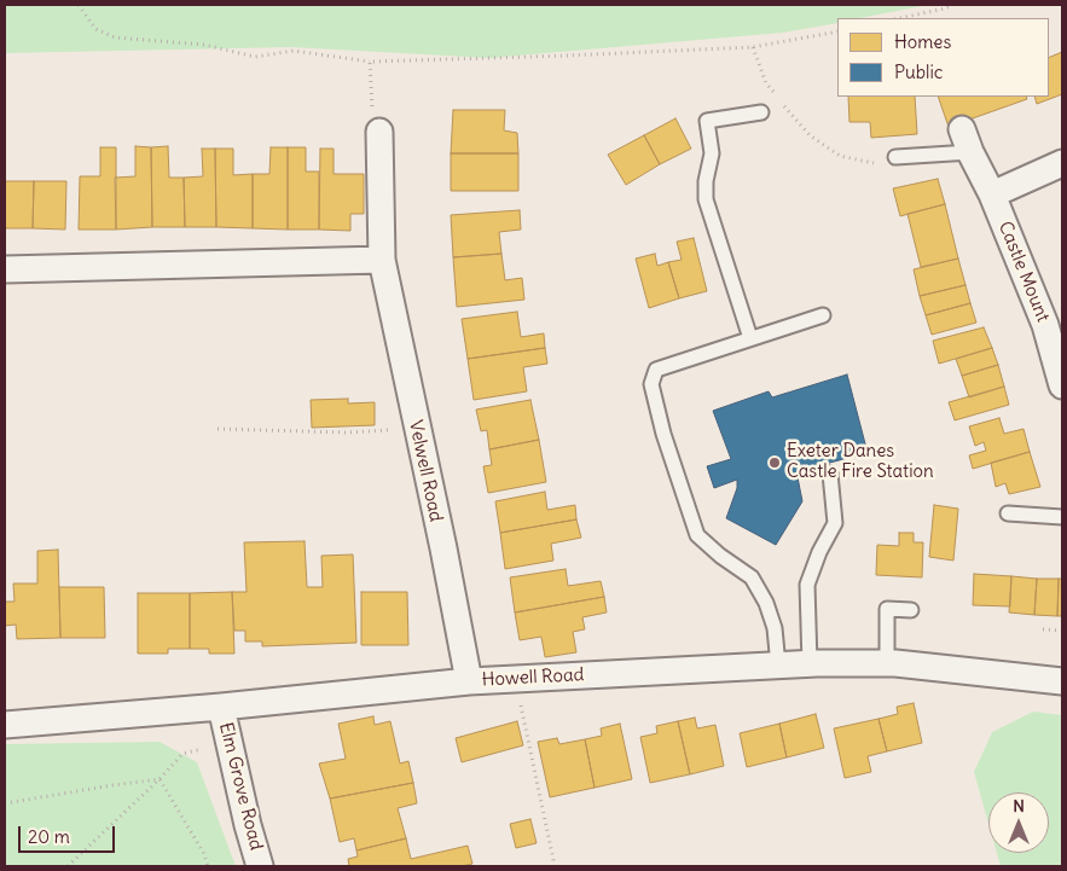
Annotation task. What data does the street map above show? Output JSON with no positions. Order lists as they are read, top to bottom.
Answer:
{
  "streets": {
    "street": [
      "Castle Mount",
      "Velwell Road",
      "Howell Road",
      "Elm Grove Road"
    ]
  },
  "crossings": [
    ["Velwell Road", "Howell Road"],
    ["Howell Road", "Elm Grove Road"]
  ],
  "places": ["Exeter Danes Castle Fire Station"],
  "legend": ["Homes", "Public"],
  "scale_bar": "20 m",
  "north": "top"
}
